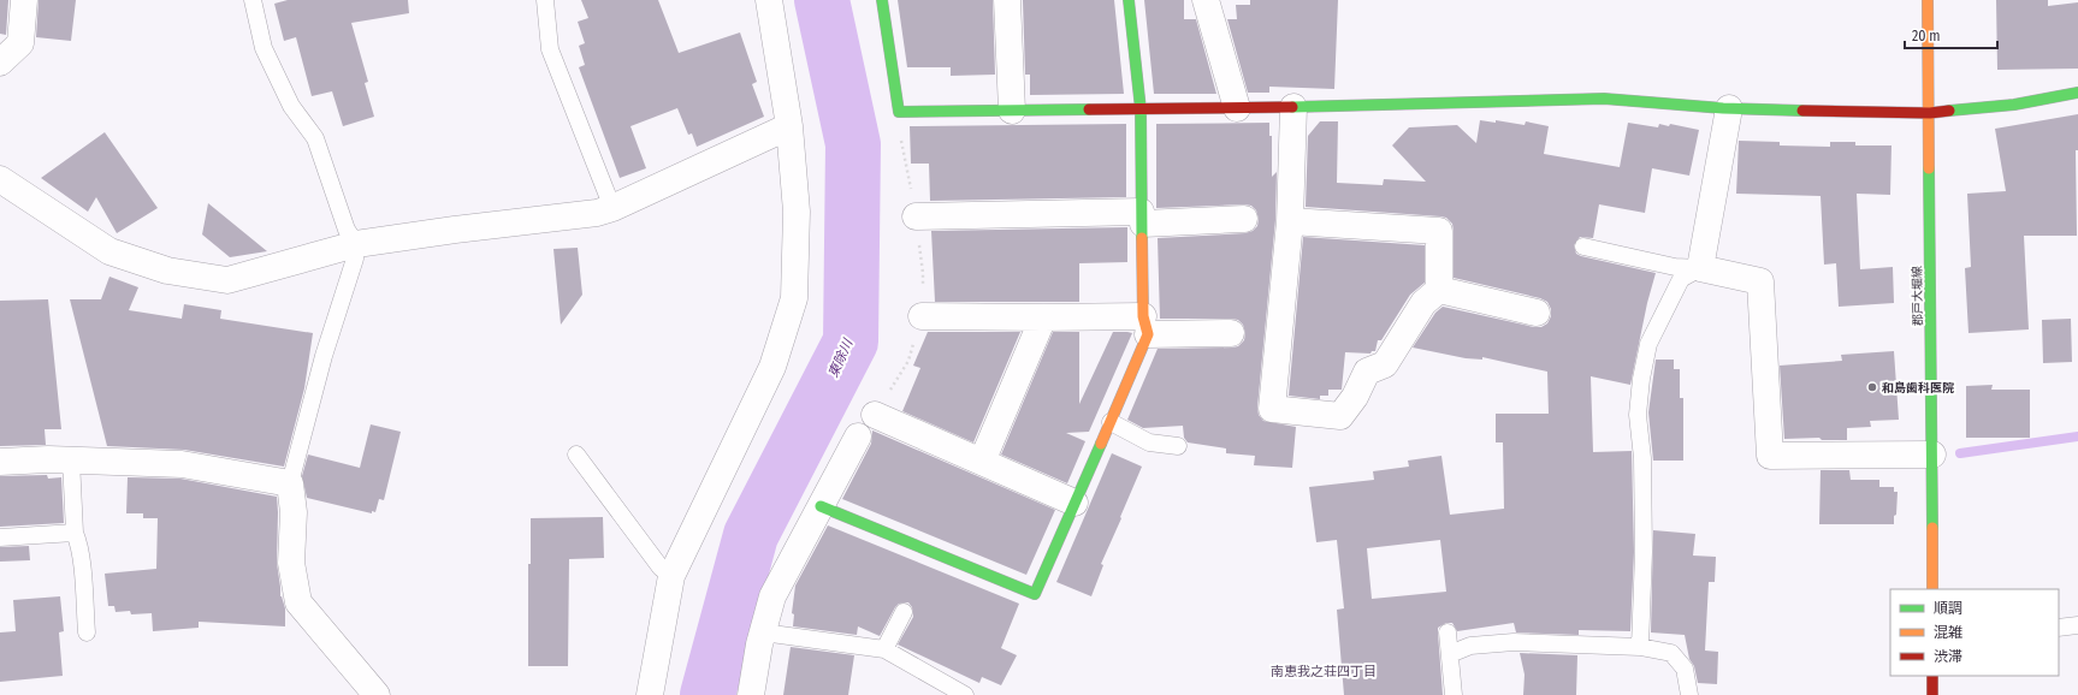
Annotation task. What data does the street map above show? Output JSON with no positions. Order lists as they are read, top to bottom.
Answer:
{
  "streets": {
    "street": ["郡戸大堀線"]
  },
  "districts": ["南恵我之荘四丁目"],
  "water": ["東除川"],
  "places": ["和島歯科医院"],
  "legend": ["順調", "混雑", "渋滞"],
  "scale_bar": "20 m"
}
